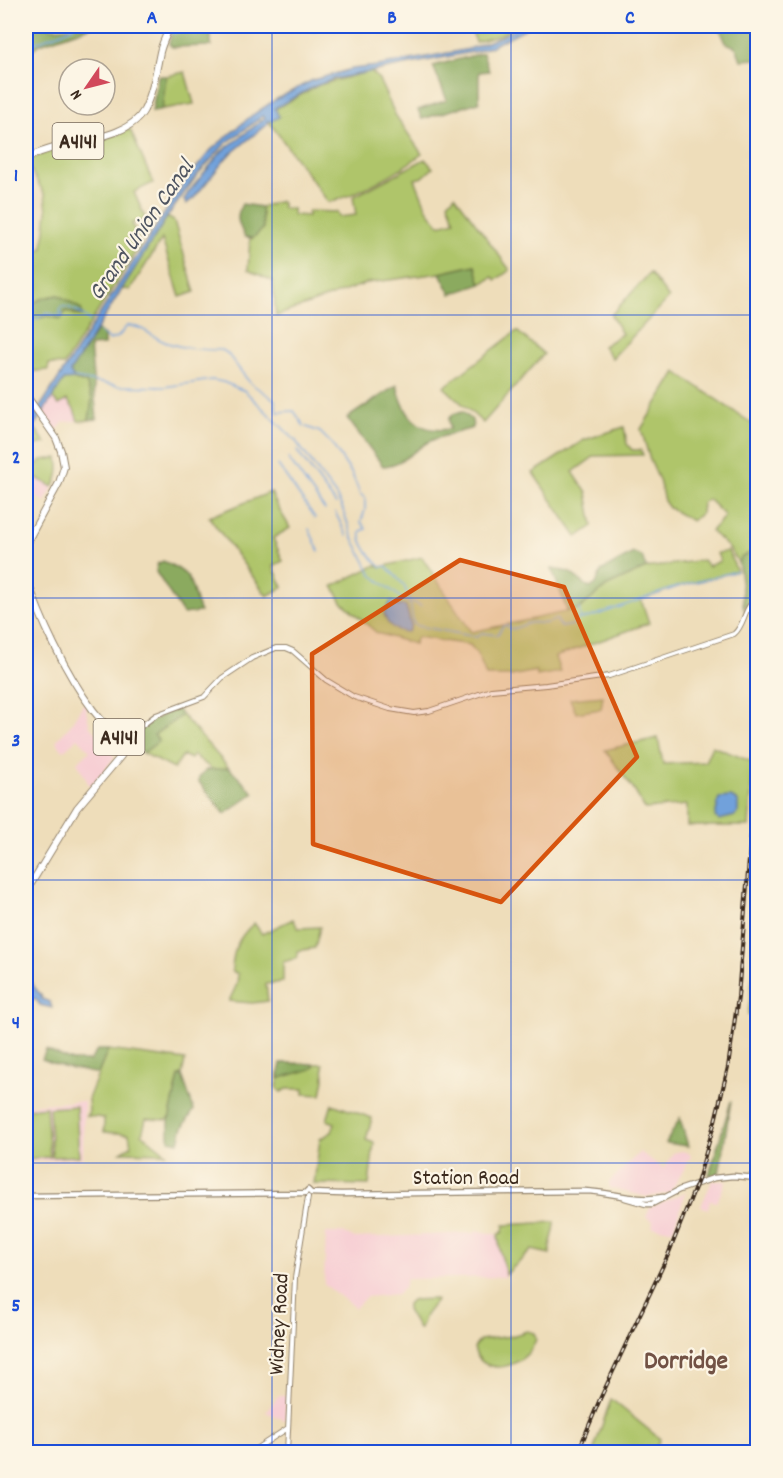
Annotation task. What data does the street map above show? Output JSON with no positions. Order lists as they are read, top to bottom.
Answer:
{
  "streets": {
    "main road": ["A4141", "Station Road"],
    "street": ["Widney Road"]
  },
  "crossings": [
    ["Station Road", "Widney Road"]
  ],
  "districts": ["Dorridge"],
  "water": ["Grand Union Canal"],
  "north": "bottom left",
  "grid": {
    "columns": ["A", "B", "C"],
    "rows": [
      "1",
      "2",
      "3",
      "4",
      "5"
    ]
  }
}
